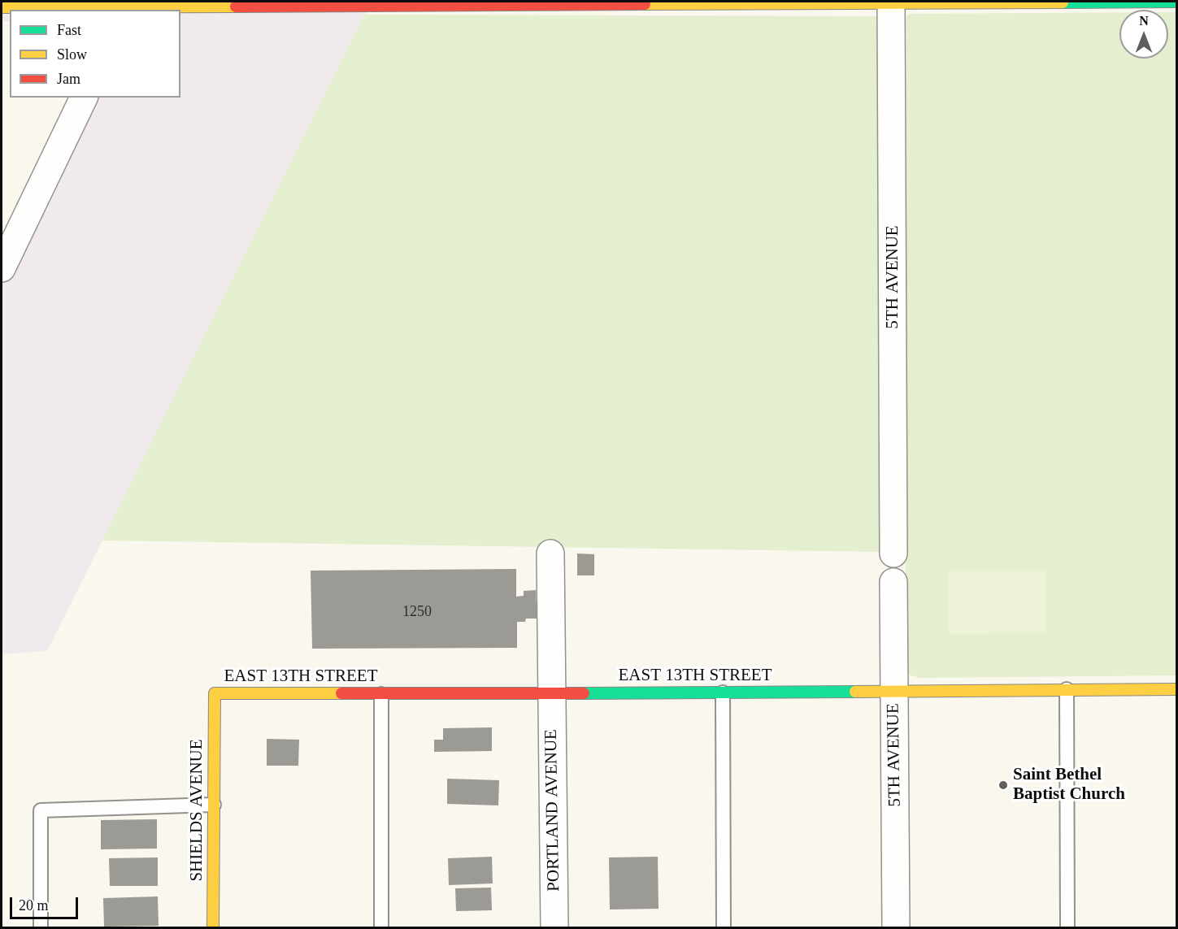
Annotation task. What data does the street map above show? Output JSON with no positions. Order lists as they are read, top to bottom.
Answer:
{
  "streets": {
    "street": [
      "5TH AVENUE",
      "EAST 13TH STREET",
      "SHIELDS AVENUE",
      "PORTLAND AVENUE"
    ]
  },
  "crossings": [
    ["5TH AVENUE", "EAST 13TH STREET"],
    ["EAST 13TH STREET", "SHIELDS AVENUE"],
    ["EAST 13TH STREET", "PORTLAND AVENUE"]
  ],
  "places": ["Saint Bethel Baptist Church"],
  "house_numbers": ["1250"],
  "legend": ["Fast", "Slow", "Jam"],
  "scale_bar": "20 m",
  "north": "top"
}
